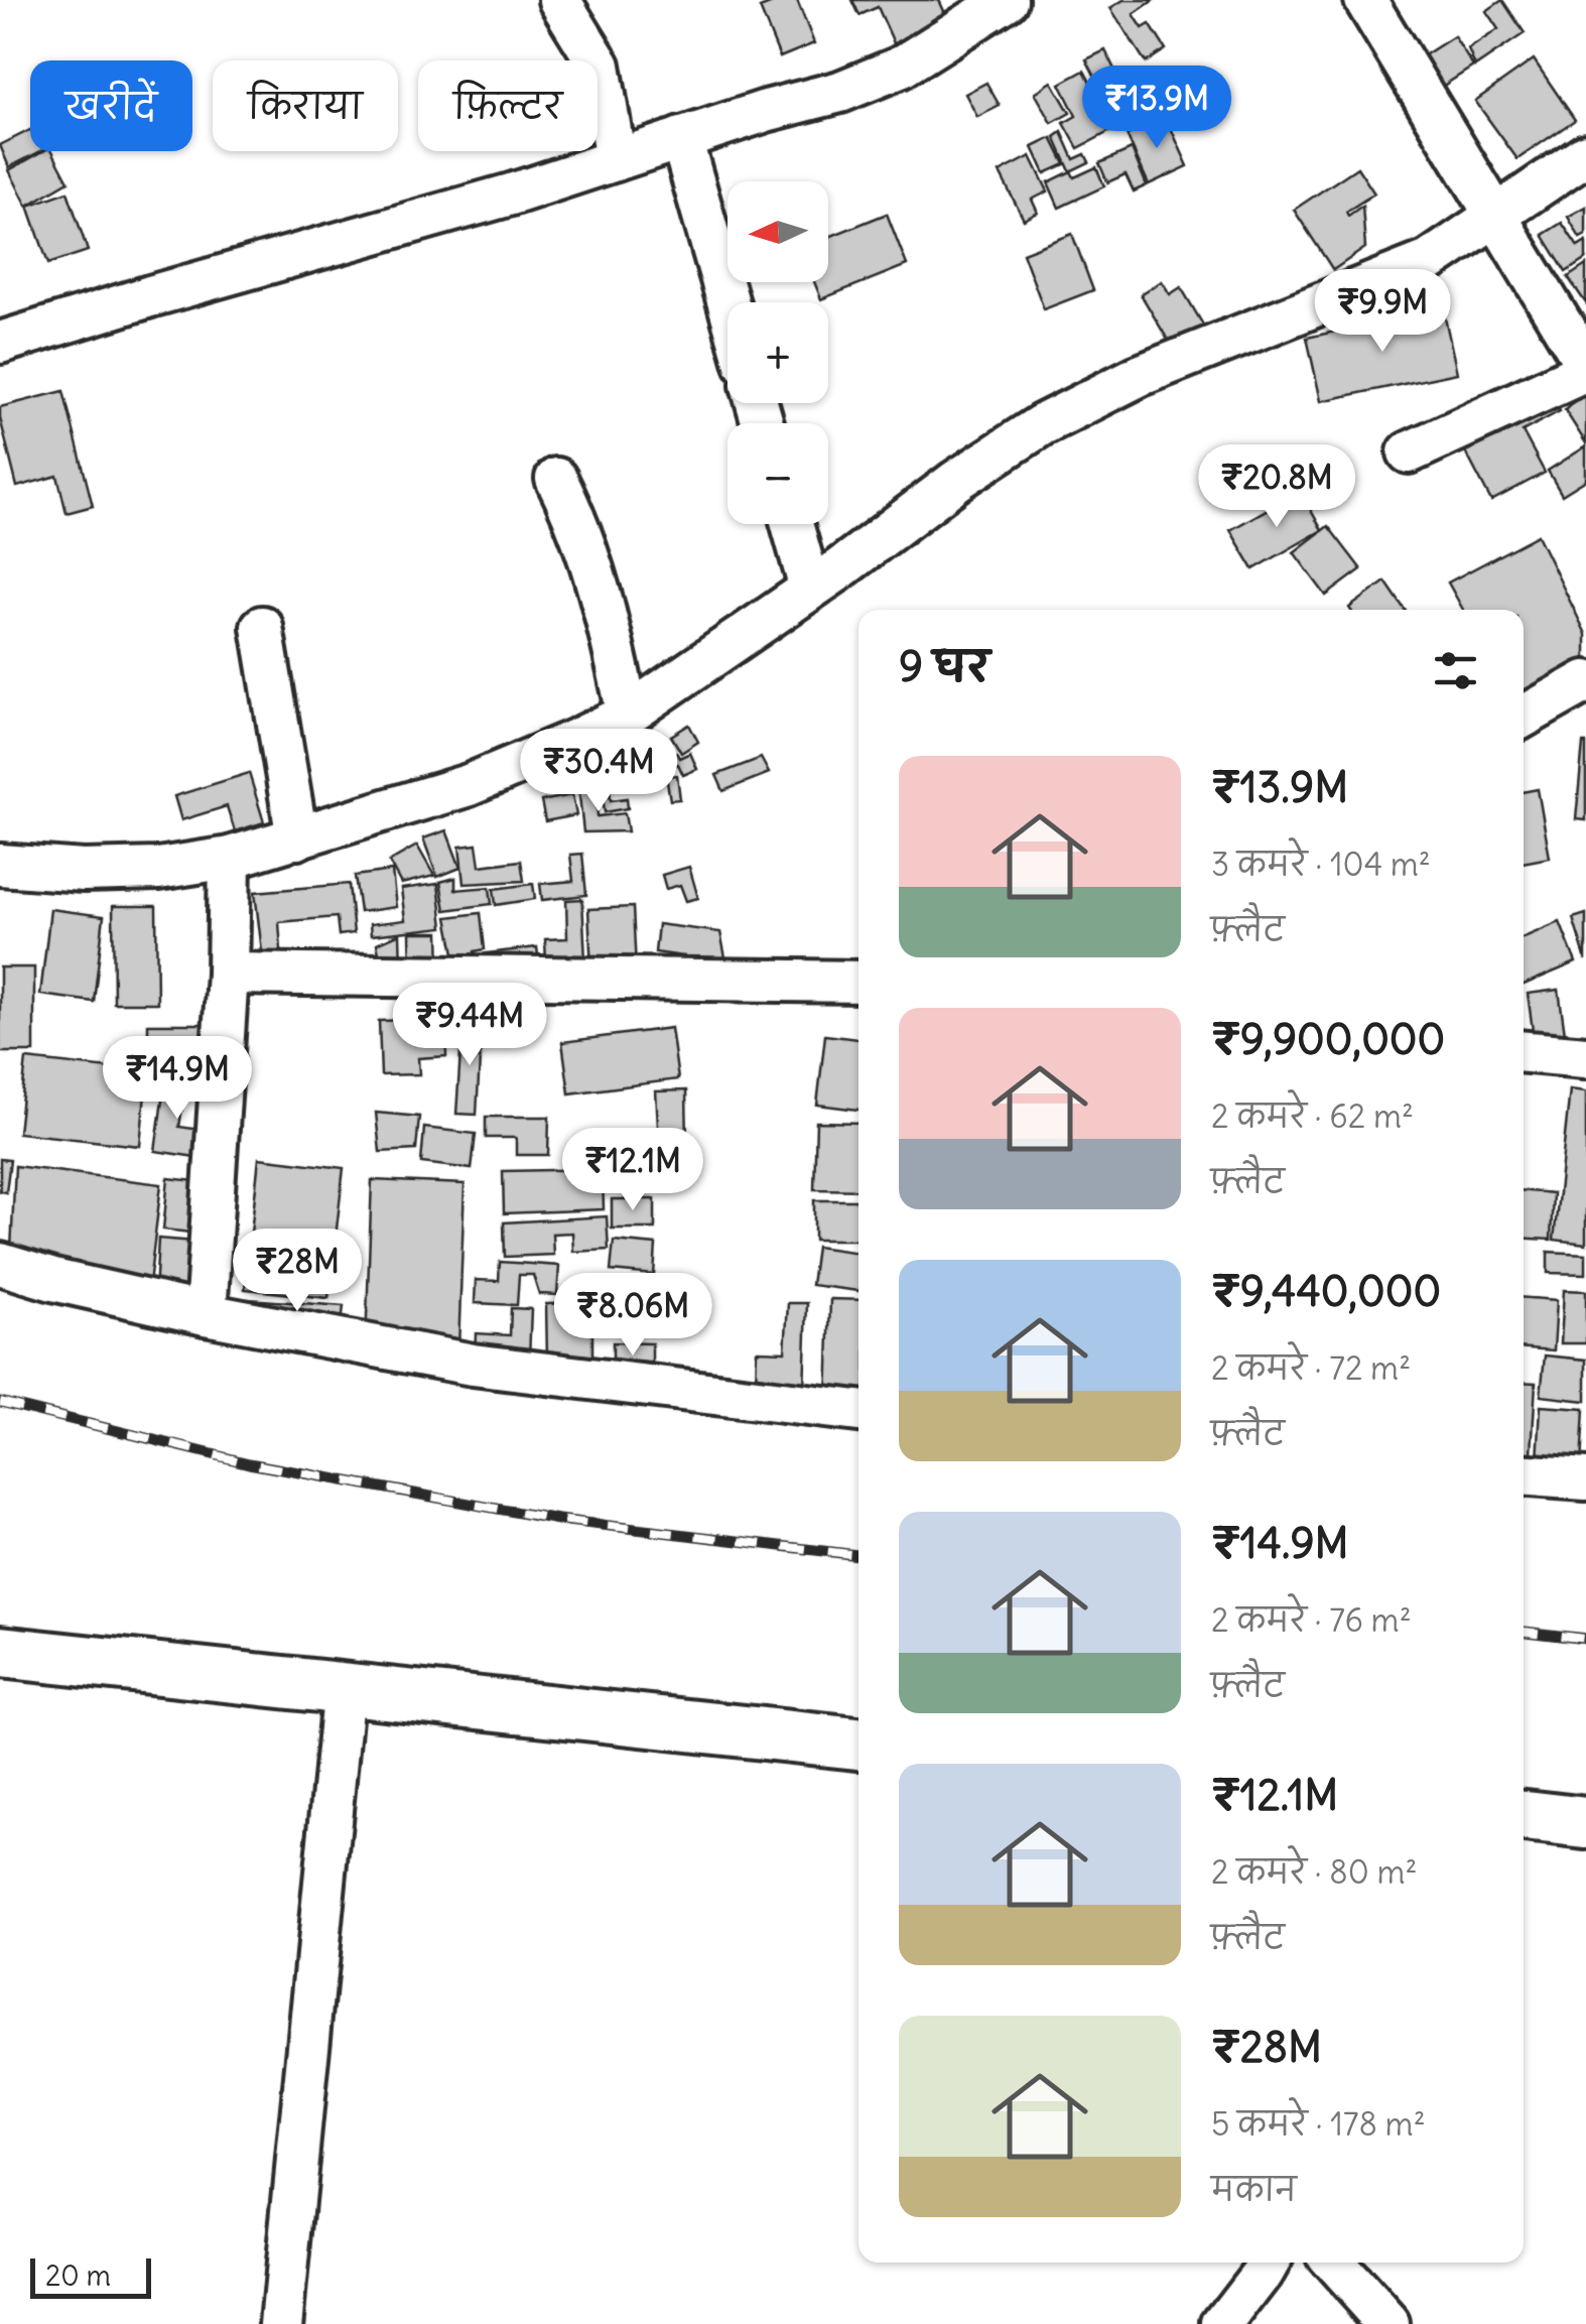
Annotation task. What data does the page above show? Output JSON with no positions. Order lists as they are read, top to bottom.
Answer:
{
  "scale_bar": "20 m",
  "north": "left",
  "page": {
    "chip": ["खरीदें", "किराया", "फ़िल्टर"],
    "price": [
      "₹13.9M",
      "₹9.9M",
      "₹20.8M",
      "₹30.4M",
      "₹9.44M",
      "₹14.9M",
      "₹12.1M",
      "₹28M",
      "₹8.06M"
    ],
    "map_buttons": ["+", "−"],
    "heading": "9 घर",
    "list": [
      {
        "name": "₹13.9M",
        "note": "3 कमरे · 104 m² · फ़्लैट"
      },
      {
        "name": "₹9,900,000",
        "note": "2 कमरे · 62 m² · फ़्लैट"
      },
      {
        "name": "₹9,440,000",
        "note": "2 कमरे · 72 m² · फ़्लैट"
      },
      {
        "name": "₹14.9M",
        "note": "2 कमरे · 76 m² · फ़्लैट"
      },
      {
        "name": "₹12.1M",
        "note": "2 कमरे · 80 m² · फ़्लैट"
      },
      {
        "name": "₹28M",
        "note": "5 कमरे · 178 m² · मकान"
      }
    ],
    "scale": "20 m"
  }
}
